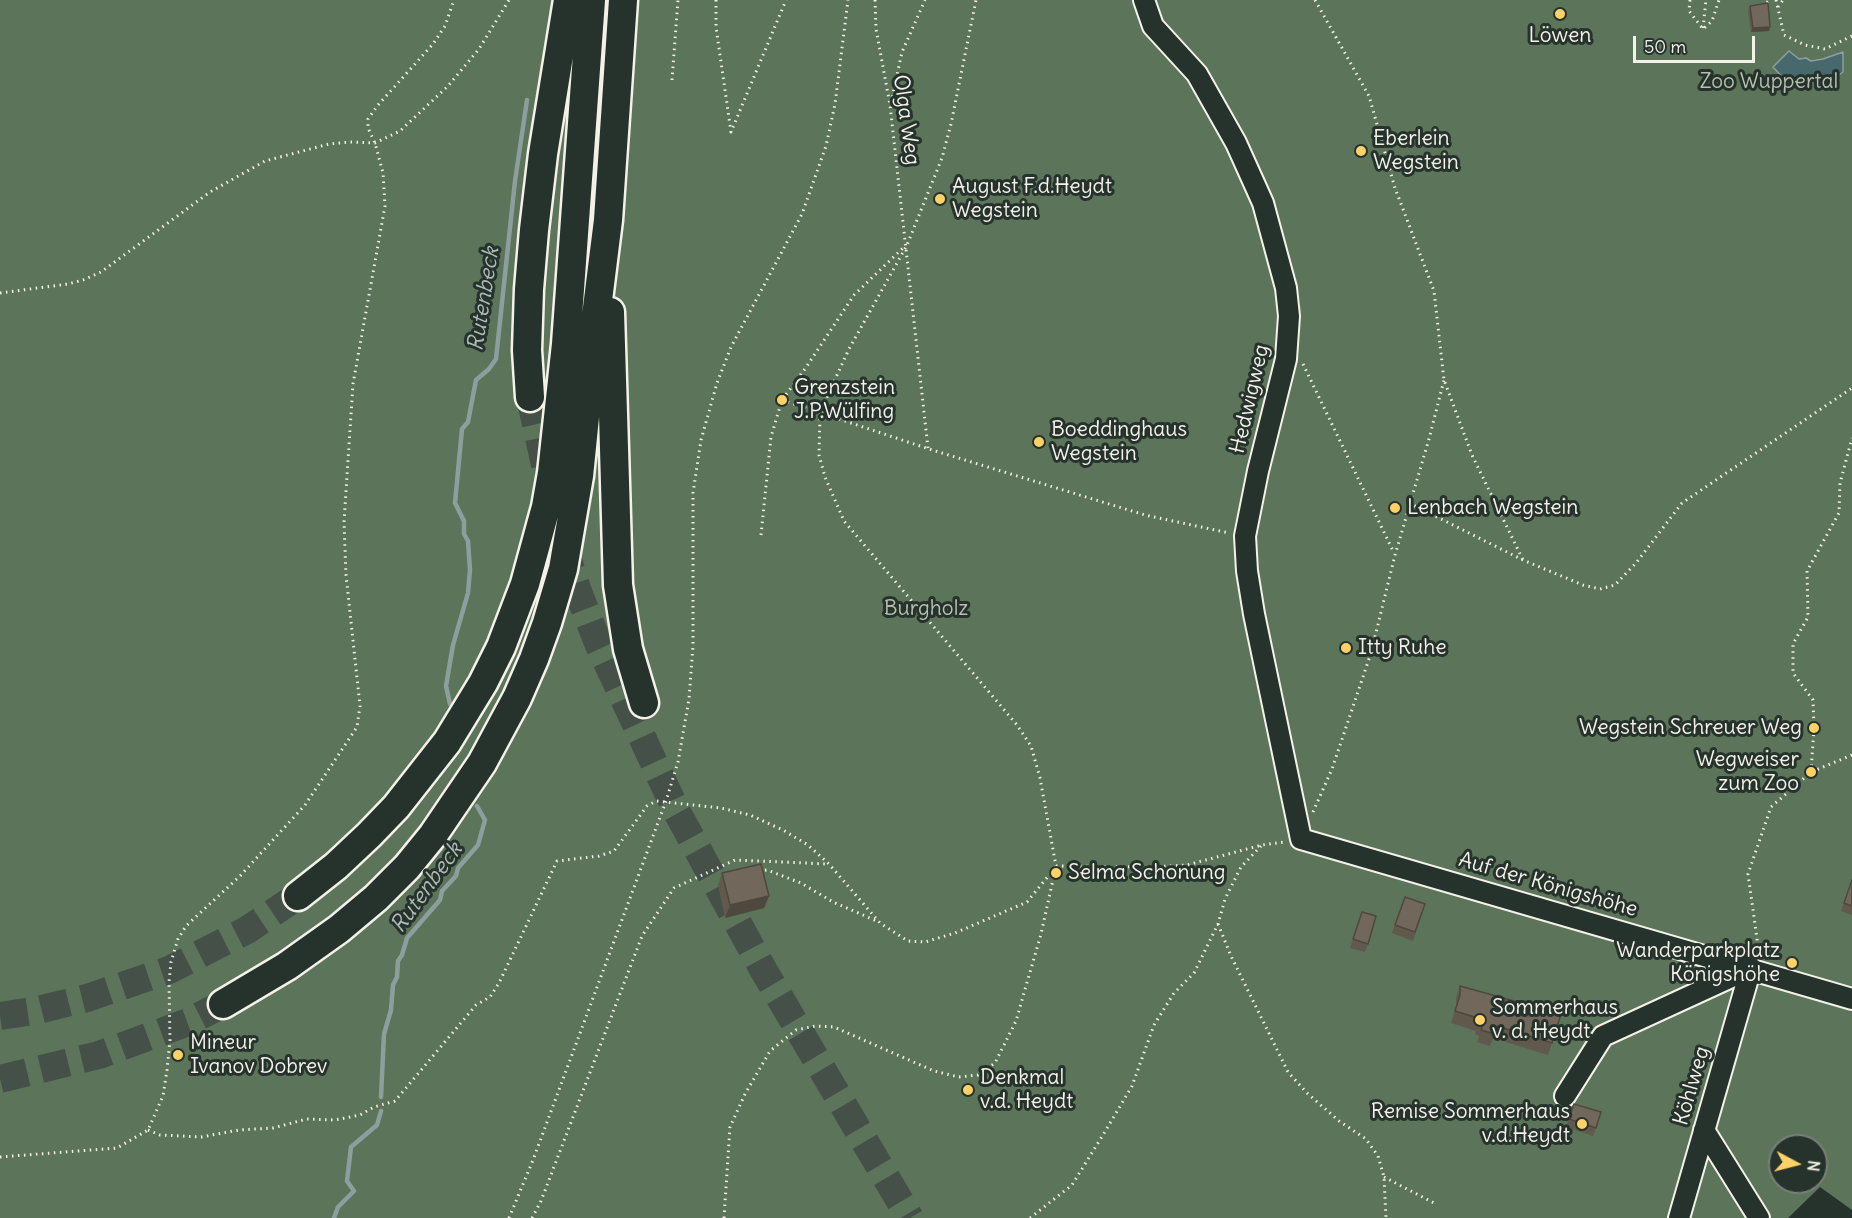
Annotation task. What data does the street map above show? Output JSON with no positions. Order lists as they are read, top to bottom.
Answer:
{
  "streets": {
    "street": ["Hedwigweg", "Auf der Königshöhe", "Köhlweg"],
    "path": ["Olga Weg"]
  },
  "crossings": [
    ["Hedwigweg", "Auf der Königshöhe"],
    ["Auf der Königshöhe", "Köhlweg"]
  ],
  "water": ["Rutenbeck"],
  "parks": ["Zoo Wuppertal", "Burgholz"],
  "places": [
    "Löwen",
    "Eberlein Wegstein",
    "August F.d.Heydt Wegstein",
    "Grenzstein J.P.Wülfing",
    "Boeddinghaus Wegstein",
    "Lenbach Wegstein",
    "Itty Ruhe",
    "Wegstein Schreuer Weg",
    "Wegweiser zum Zoo",
    "Selma Schonung",
    "Wanderparkplatz Königshöhe",
    "Sommerhaus v. d. Heydt",
    "Mineur Ivanov Dobrev",
    "Denkmal v.d. Heydt",
    "Remise Sommerhaus v.d.Heydt"
  ],
  "scale_bar": "50 m",
  "north": "right"
}
